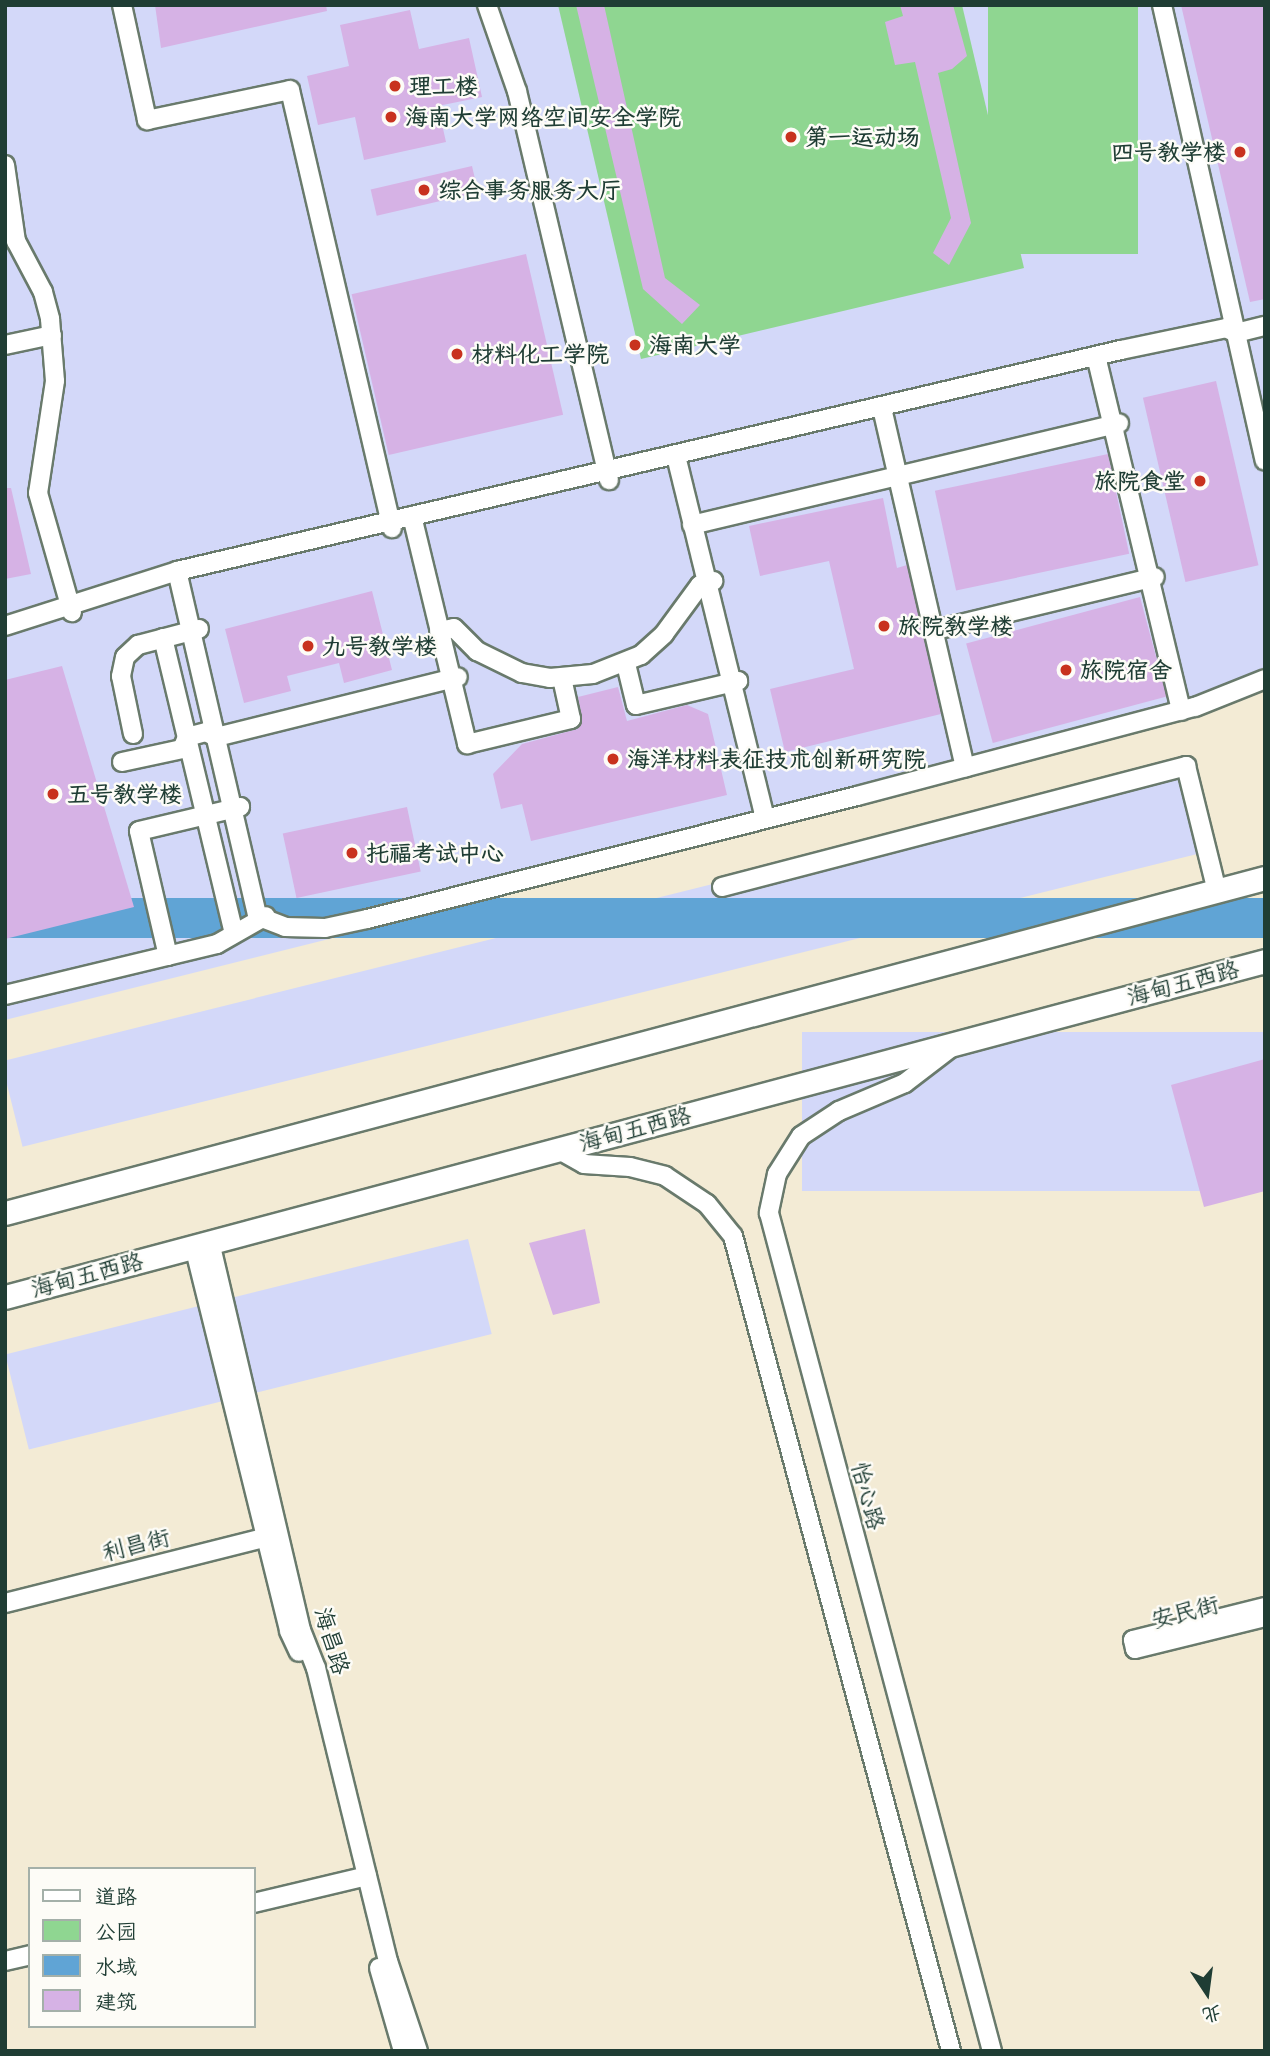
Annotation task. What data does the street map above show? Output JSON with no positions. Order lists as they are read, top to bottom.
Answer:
{
  "streets": {
    "main road": ["海甸五西路"],
    "street": [
      "怡心路",
      "利昌街",
      "安民街",
      "海昌路"
    ]
  },
  "crossings": [
    ["海甸五西路", "怡心路"],
    ["海甸五西路", "海昌路"],
    ["利昌街", "海昌路"]
  ],
  "places": [
    "理工楼",
    "海南大学网络空间安全学院",
    "第一运动场",
    "四号教学楼",
    "综合事务服务大厅",
    "海南大学",
    "材料化工学院",
    "旅院食堂",
    "旅院教学楼",
    "九号教学楼",
    "旅院宿舍",
    "海洋材料表征技术创新研究院",
    "五号教学楼",
    "托福考试中心"
  ],
  "legend": [
    "道路",
    "公园",
    "水域",
    "建筑"
  ],
  "north": "bottom"
}
